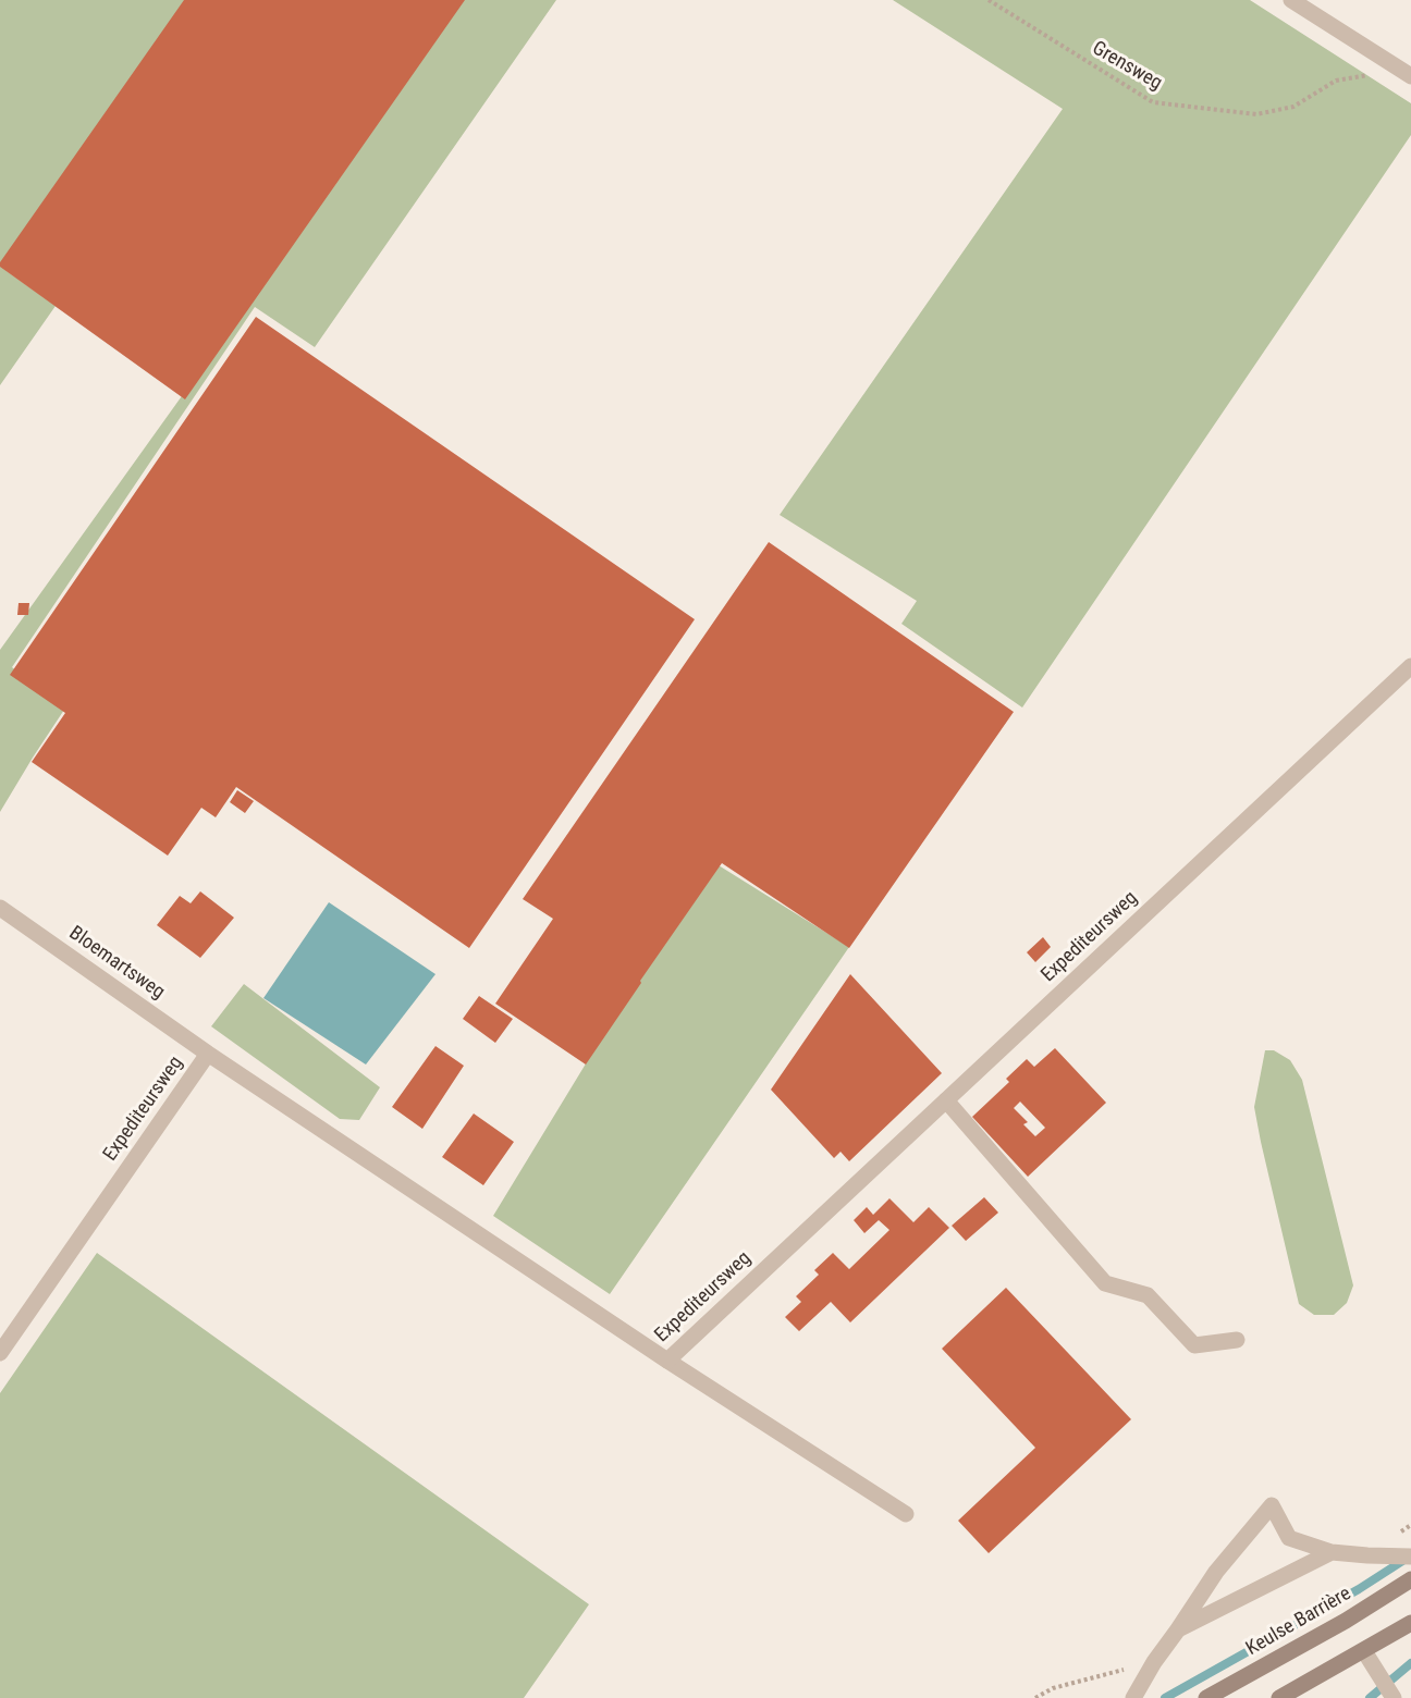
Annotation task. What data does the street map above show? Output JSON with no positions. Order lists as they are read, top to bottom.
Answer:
{
  "streets": {
    "main road": ["Keulse Barrière"],
    "street": ["Expediteursweg", "Bloemartsweg"],
    "path": ["Grensweg"]
  },
  "crossings": [
    ["Expediteursweg", "Bloemartsweg"]
  ]
}
